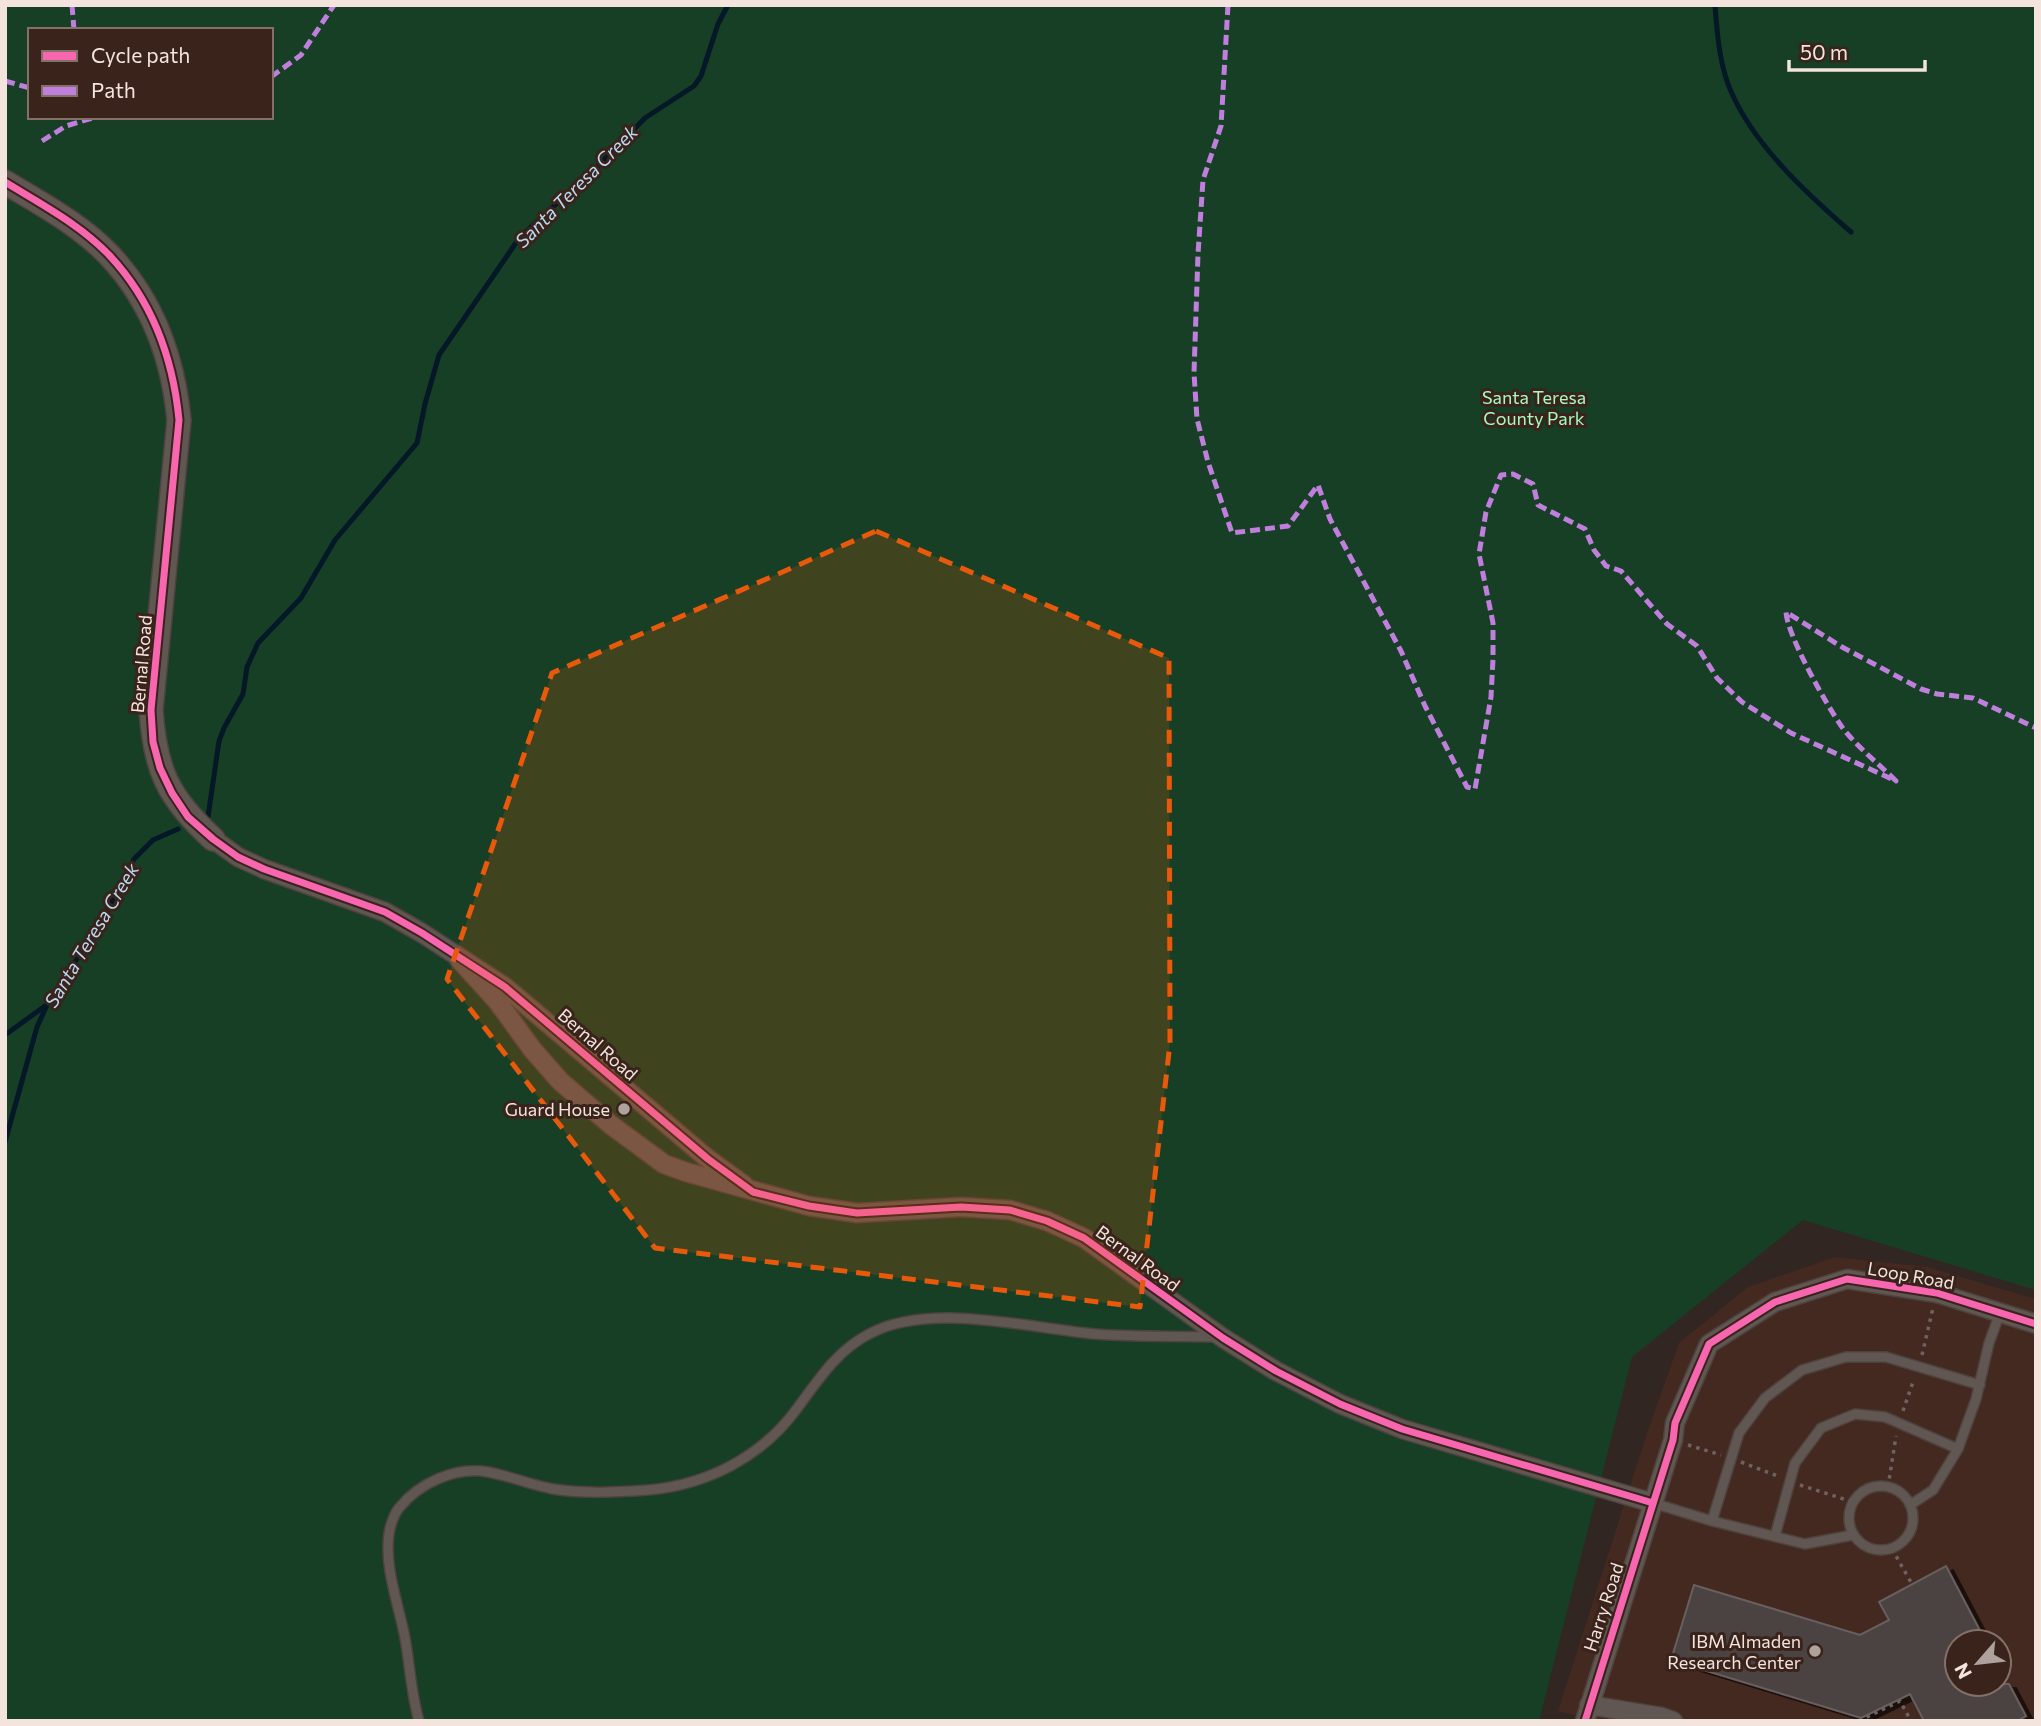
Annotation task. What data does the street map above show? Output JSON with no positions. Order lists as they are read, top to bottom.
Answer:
{
  "streets": {
    "street": ["Bernal Road", "Loop Road", "Harry Road"]
  },
  "crossings": [
    ["Bernal Road", "Loop Road"],
    ["Bernal Road", "Harry Road"],
    ["Loop Road", "Harry Road"]
  ],
  "water": ["Santa Teresa Creek"],
  "parks": ["Santa Teresa County Park"],
  "places": ["Guard House", "IBM Almaden Research Center"],
  "legend": ["Cycle path", "Path"],
  "scale_bar": "50 m",
  "north": "bottom left"
}
